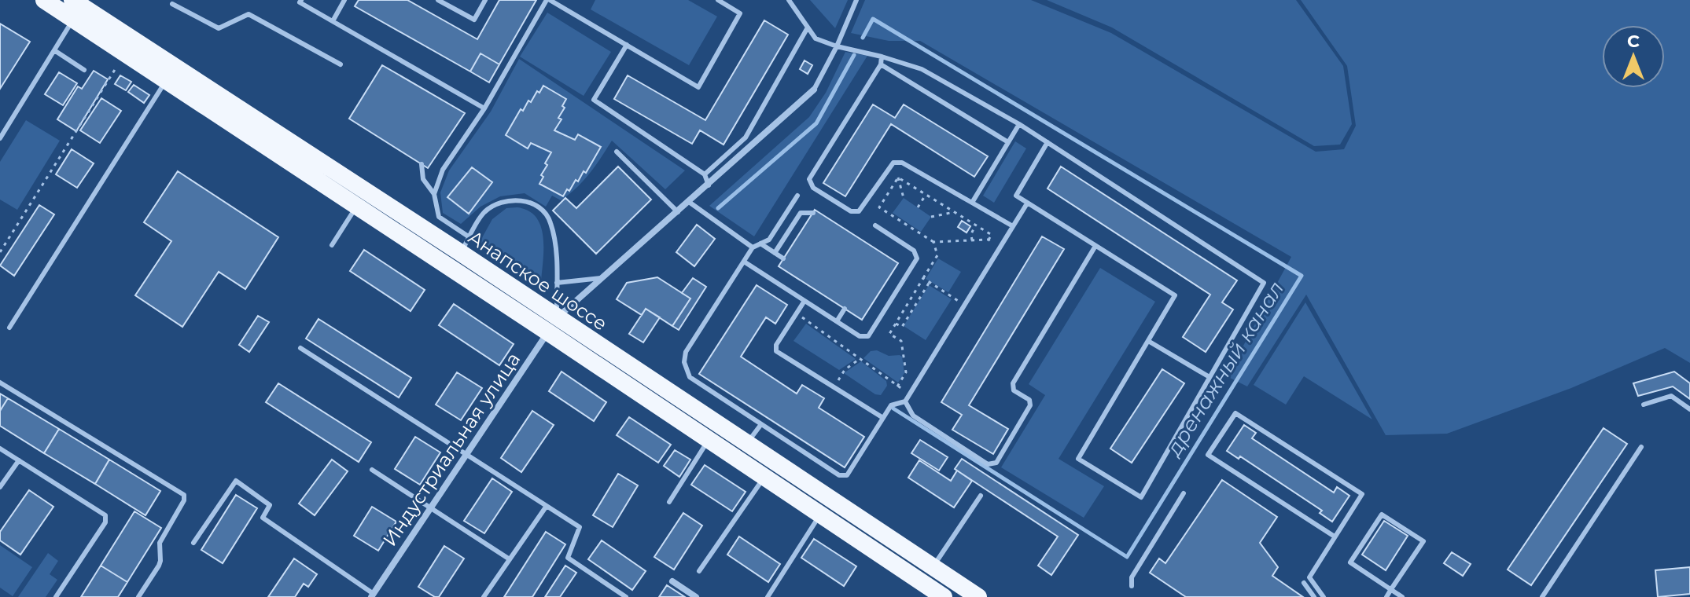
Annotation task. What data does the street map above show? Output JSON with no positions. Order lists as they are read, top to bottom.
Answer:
{
  "streets": {
    "highway": ["Анапское шоссе"],
    "street": ["Индустриальная улица"]
  },
  "crossings": [
    ["Анапское шоссе", "Индустриальная улица"]
  ],
  "water": ["дренажный канал"],
  "north": "top"
}
